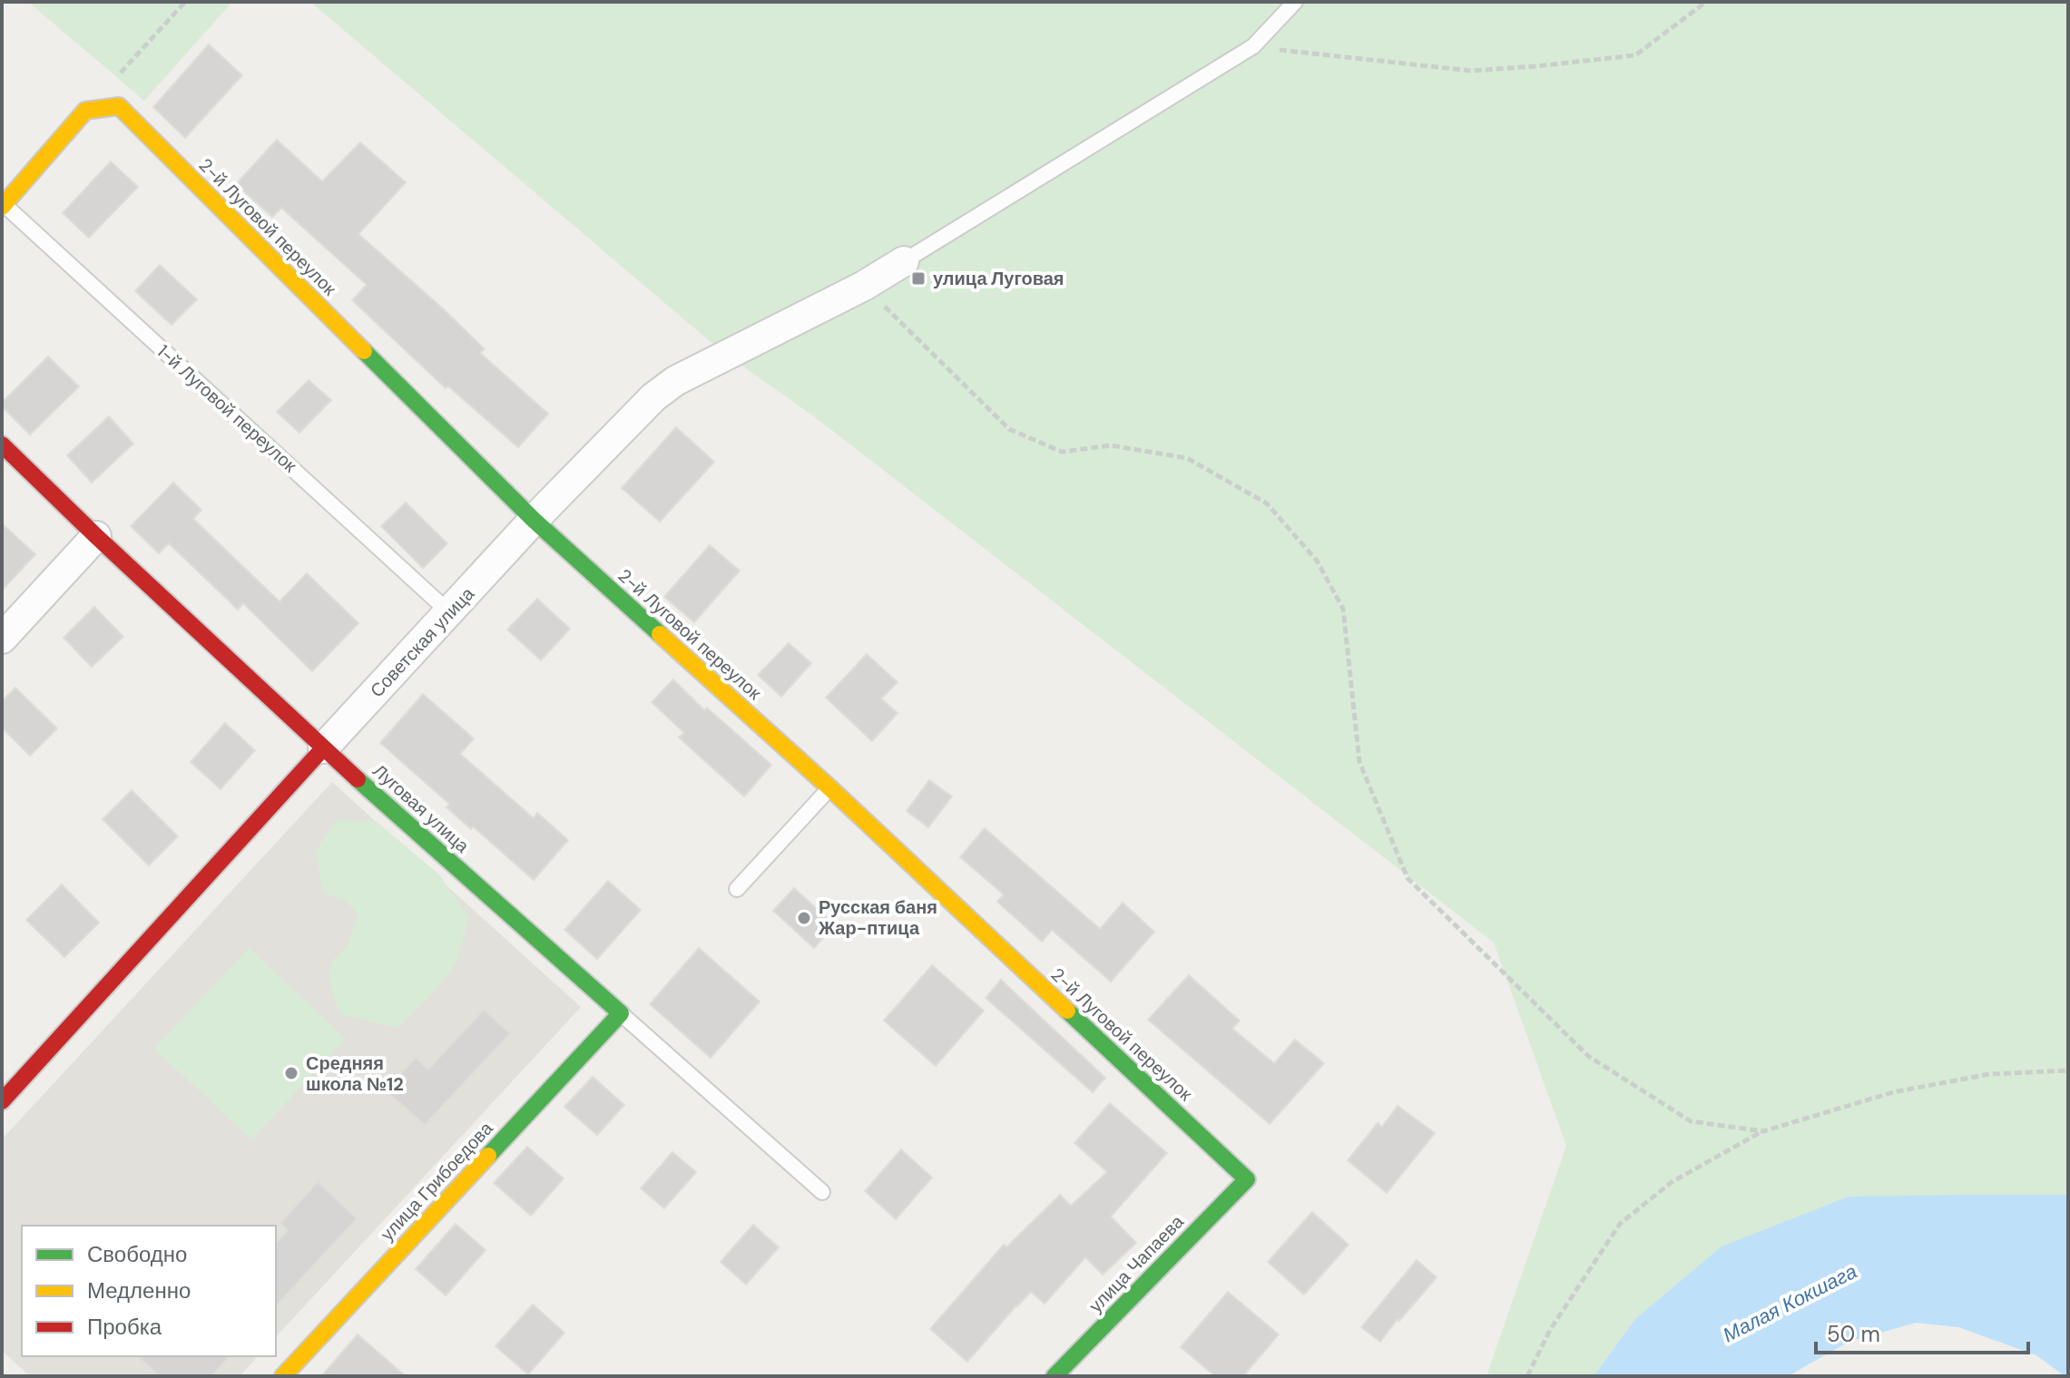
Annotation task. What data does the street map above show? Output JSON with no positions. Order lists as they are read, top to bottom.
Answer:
{
  "streets": {
    "street": [
      "2-й Луговой переулок",
      "Советская улица",
      "Луговая улица",
      "улица Грибоедова",
      "улица Чапаева"
    ],
    "lane": ["1-й Луговой переулок"]
  },
  "crossings": [
    ["2-й Луговой переулок", "Советская улица"],
    ["2-й Луговой переулок", "улица Чапаева"],
    ["1-й Луговой переулок", "Советская улица"],
    ["Советская улица", "Луговая улица"],
    ["Луговая улица", "улица Грибоедова"]
  ],
  "water": ["Малая Кокшага"],
  "places": {
    "transit": ["улица Луговая"],
    "other": ["Русская баня Жар-птица", "Средняя школа №12"]
  },
  "legend": ["Свободно", "Медленно", "Пробка"],
  "scale_bar": "50 m"
}
